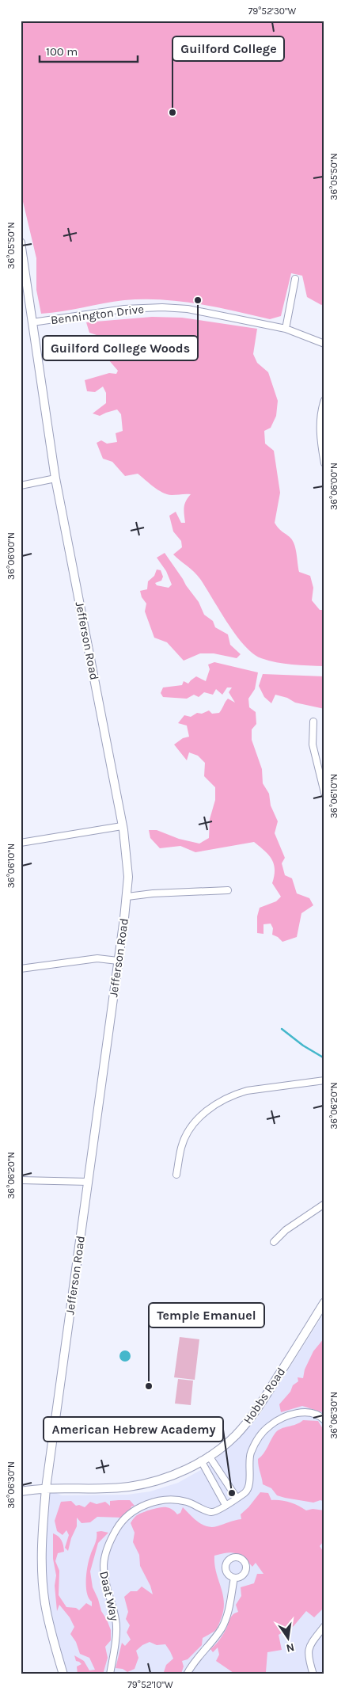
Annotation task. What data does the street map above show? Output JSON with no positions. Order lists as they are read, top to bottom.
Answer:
{
  "streets": {
    "street": [
      "Bennington Drive",
      "Jefferson Road",
      "Hobbs Road",
      "Daat Way"
    ]
  },
  "crossings": [
    ["Bennington Drive", "Jefferson Road"],
    ["Jefferson Road", "Hobbs Road"]
  ],
  "places": [
    "Guilford College",
    "Guilford College Woods",
    "Temple Emanuel",
    "American Hebrew Academy"
  ],
  "scale_bar": "100 m",
  "north": "bottom",
  "coordinates": [
    "79°52'30\"W",
    "36°05'50\"N",
    "36°06'00\"N",
    "36°06'10\"N",
    "36°06'20\"N",
    "36°06'30\"N",
    "79°52'10\"W"
  ]
}
